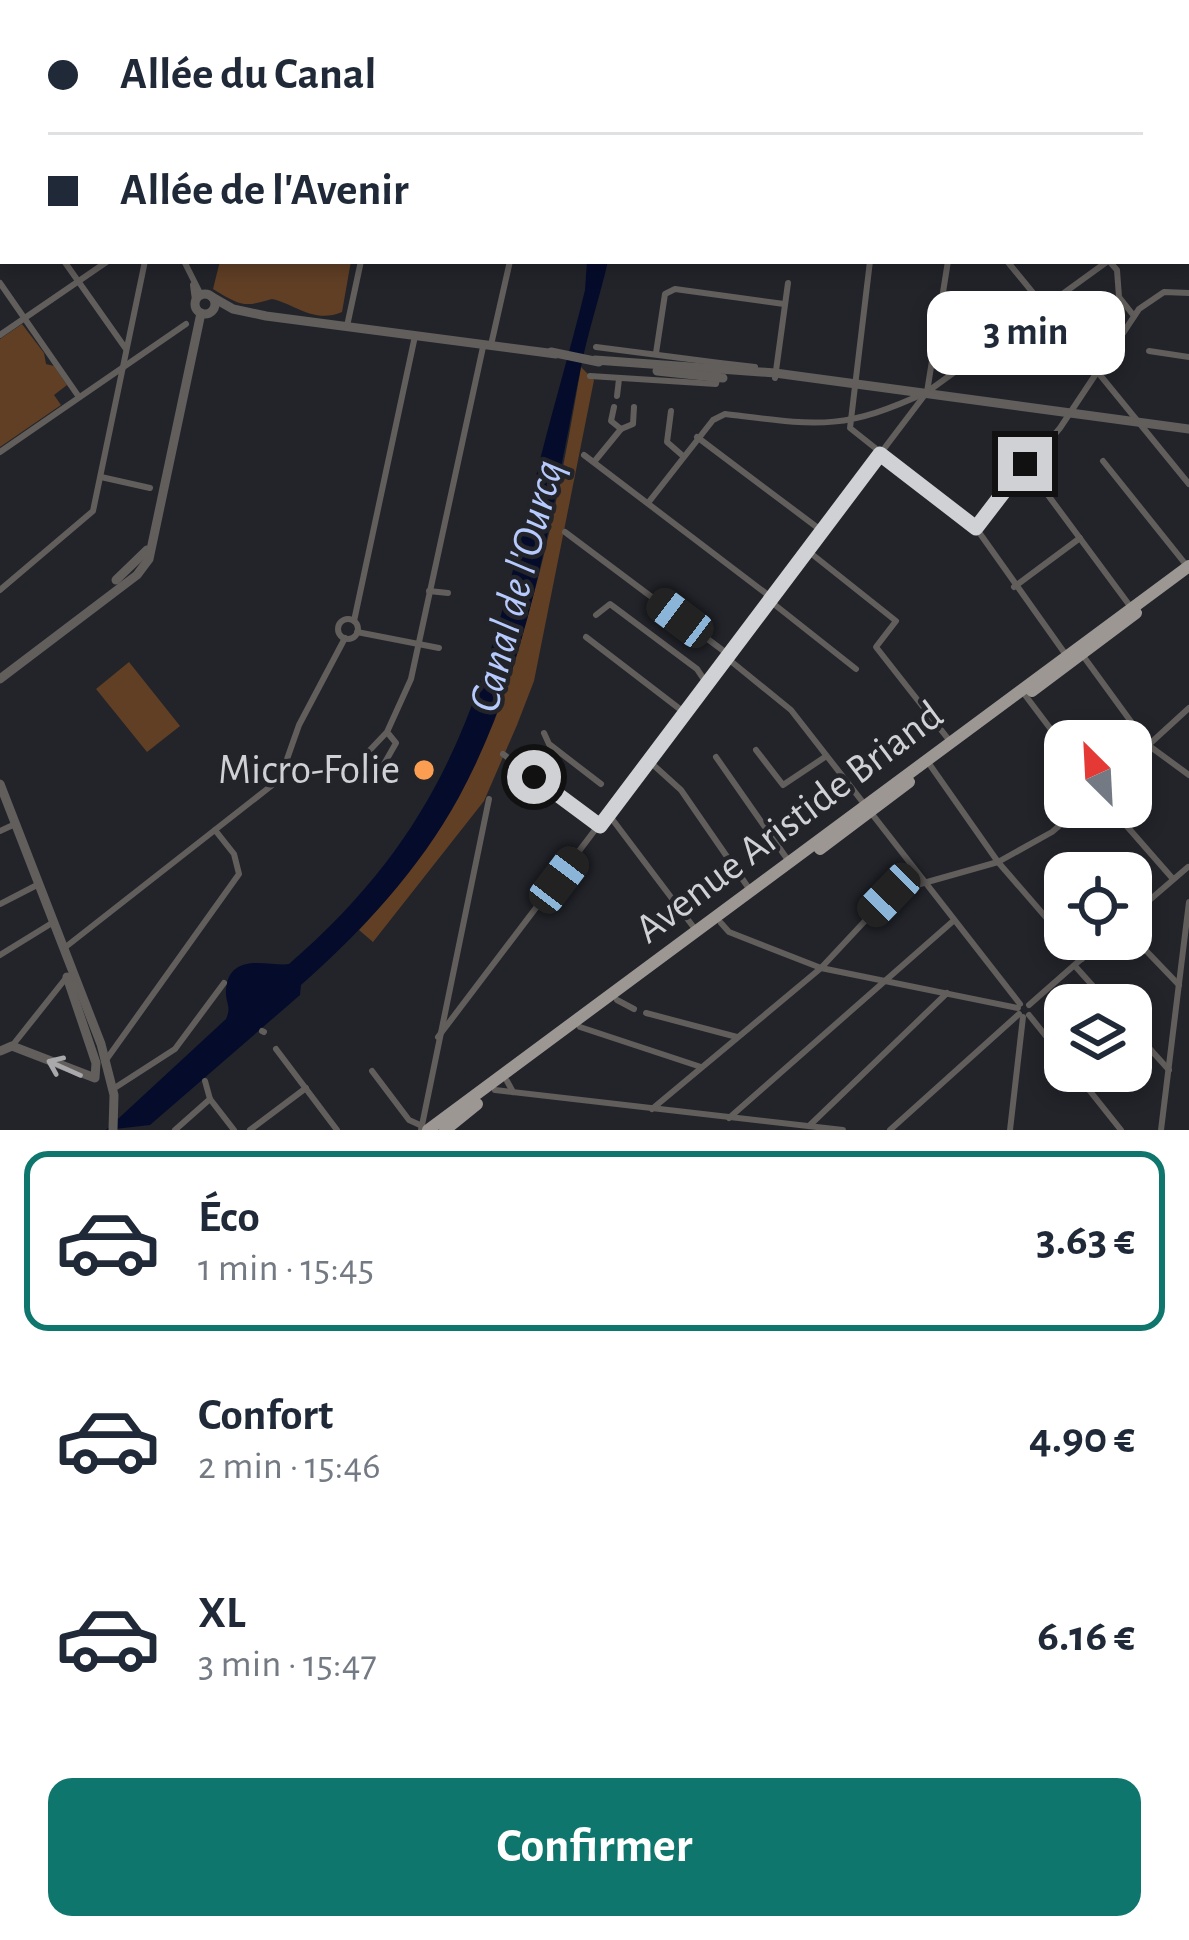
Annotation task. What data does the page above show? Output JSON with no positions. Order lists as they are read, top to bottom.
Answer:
{
  "streets": {
    "main road": ["Avenue Aristide Briand"]
  },
  "water": ["Canal de l'Ourcq"],
  "places": ["Micro-Folie"],
  "north": "top left",
  "page": {
    "banner": ["Allée du Canal", "Allée de l'Avenir"],
    "bubble": "3 min",
    "list": [
      {
        "name": "Éco",
        "note": "1 min · 15:45",
        "value": "3.63 €"
      },
      {
        "name": "Confort",
        "note": "2 min · 15:46",
        "value": "4.90 €"
      },
      {
        "name": "XL",
        "note": "3 min · 15:47",
        "value": "6.16 €"
      }
    ],
    "buttons": "Confirmer"
  }
}
